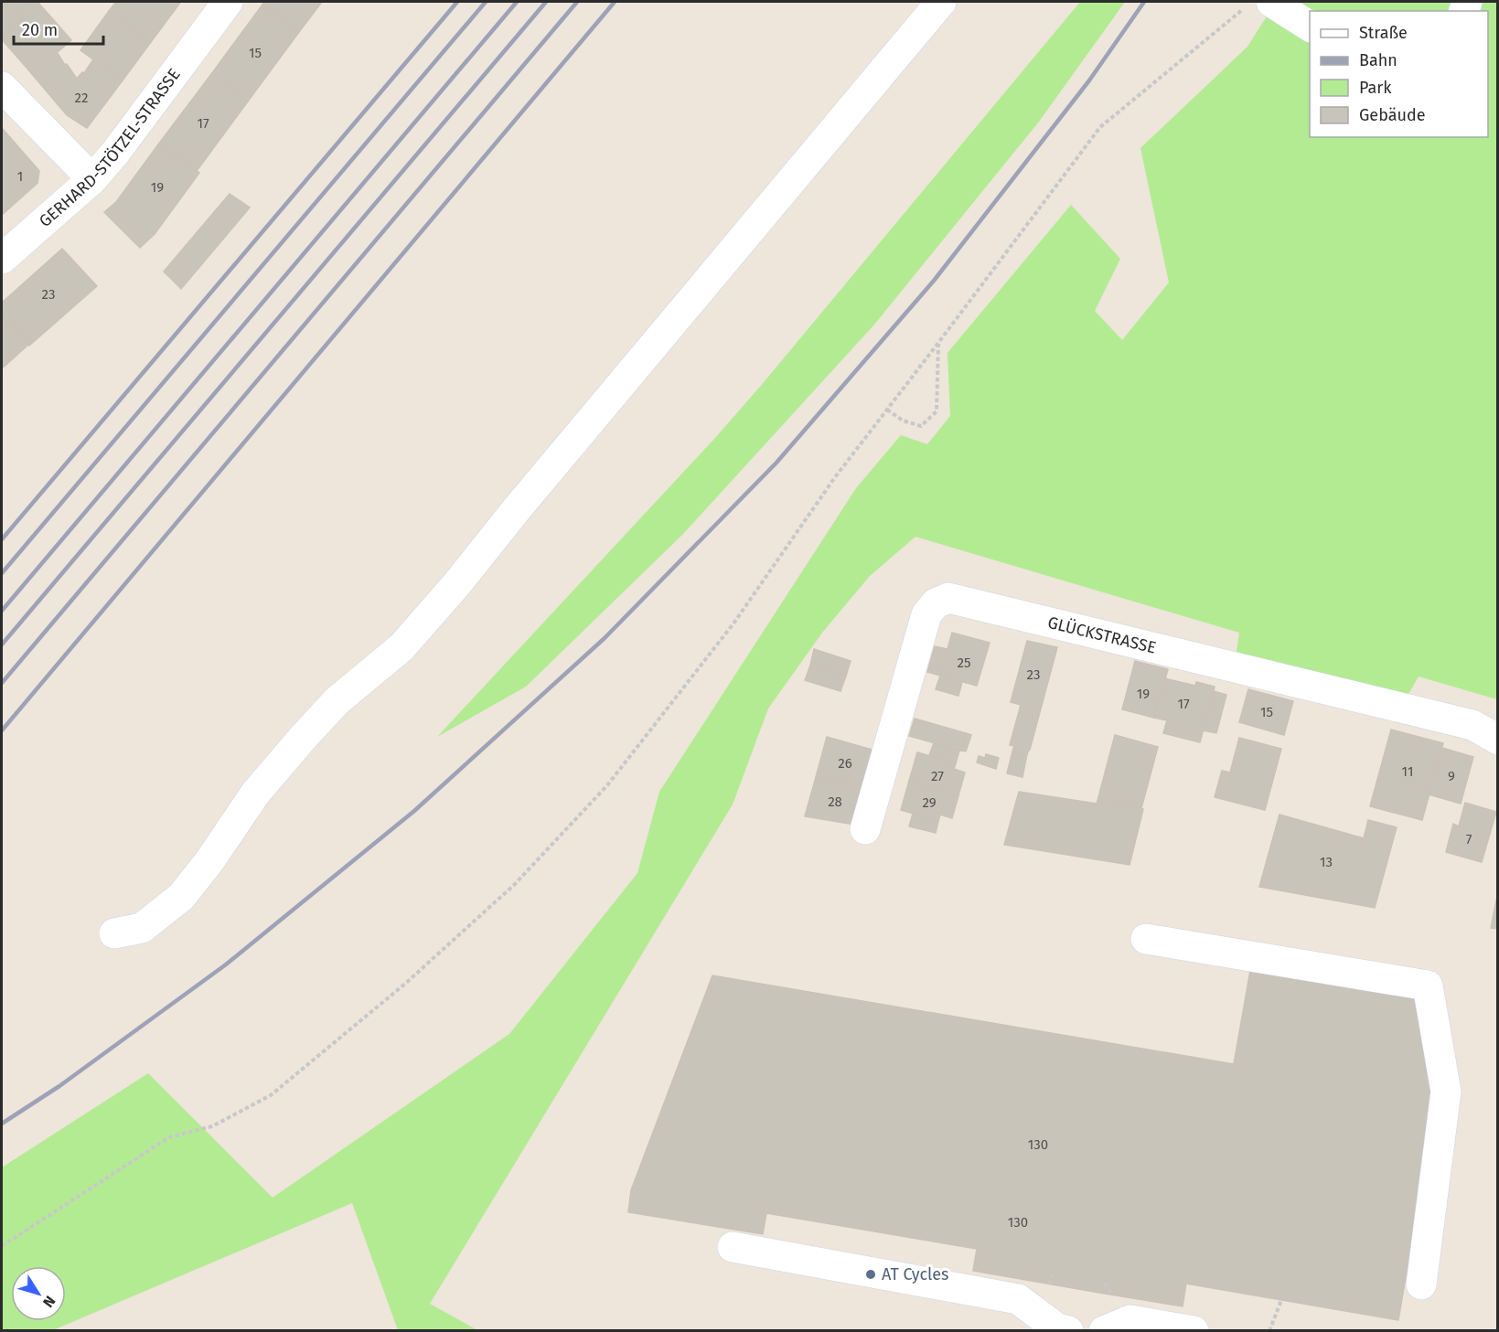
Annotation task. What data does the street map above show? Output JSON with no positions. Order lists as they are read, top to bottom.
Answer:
{
  "streets": {
    "street": ["GERHARD-STÖTZEL-STRASSE", "GLÜCKSTRASSE"]
  },
  "places": ["AT Cycles"],
  "house_numbers": [
    "15",
    "22",
    "17",
    "1",
    "19",
    "23",
    "25",
    "23",
    "19",
    "17",
    "15",
    "26",
    "11",
    "27",
    "9",
    "28",
    "29",
    "7",
    "13",
    "130",
    "130"
  ],
  "legend": [
    "Straße",
    "Bahn",
    "Park",
    "Gebäude"
  ],
  "scale_bar": "20 m",
  "north": "bottom right"
}
